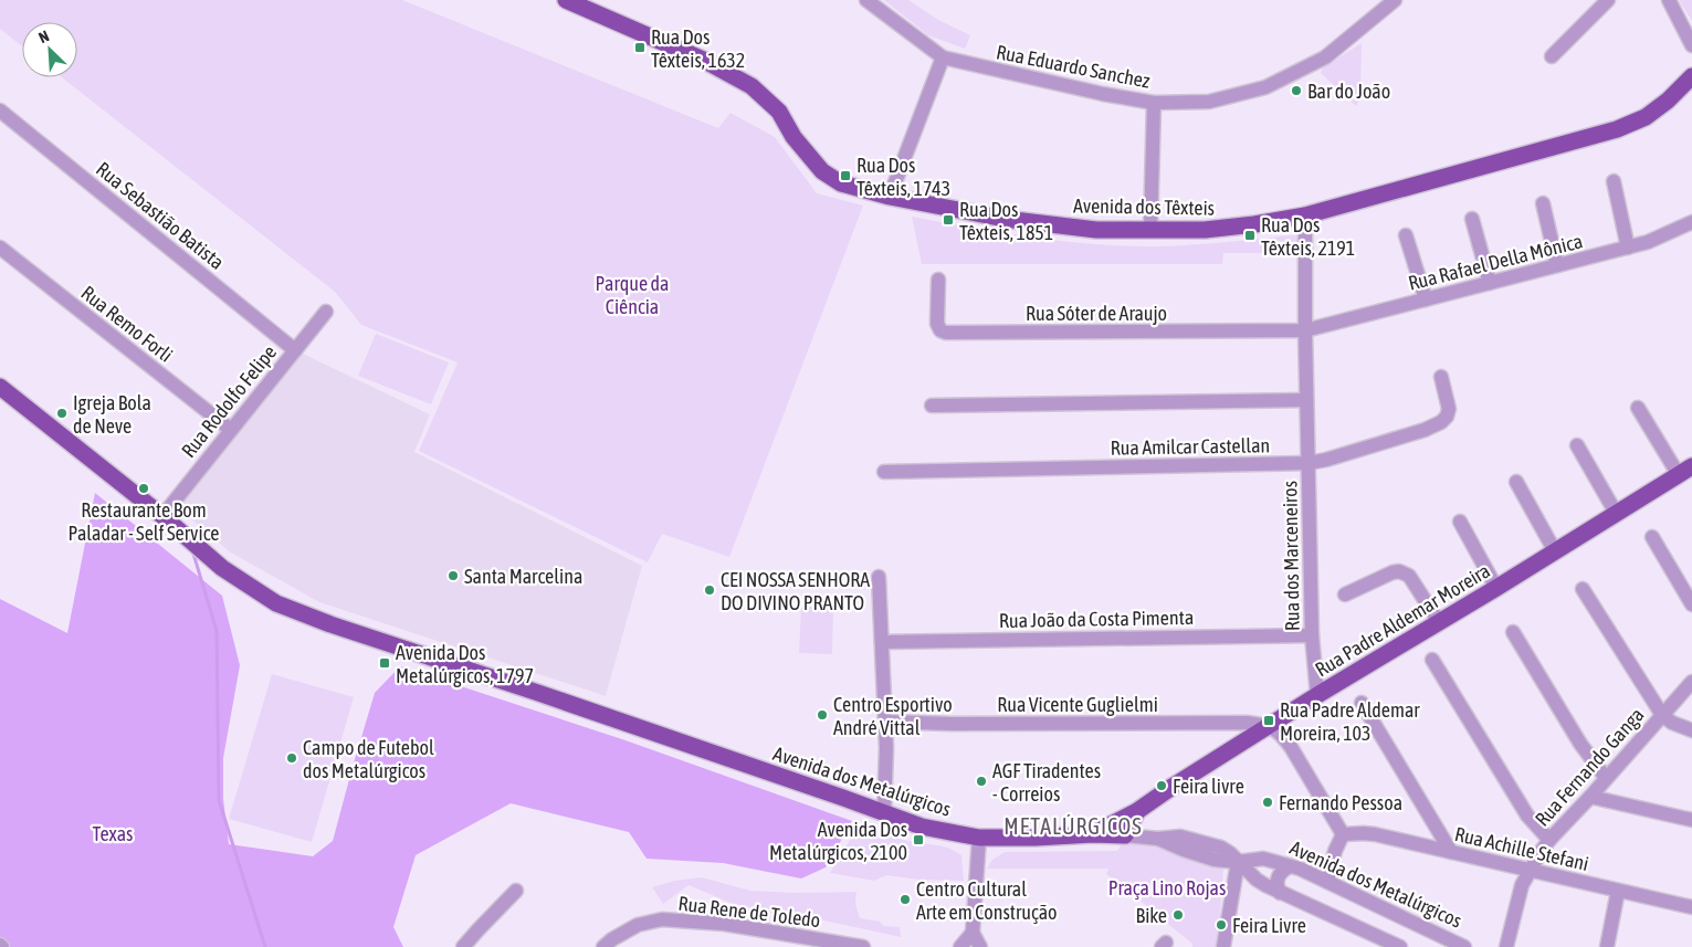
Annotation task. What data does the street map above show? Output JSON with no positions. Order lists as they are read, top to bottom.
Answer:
{
  "streets": {
    "main road": ["Avenida dos Têxteis", "Rua Padre Aldemar Moreira", "Avenida dos Metalúrgicos"],
    "street": [
      "Rua Eduardo Sanchez",
      "Rua Sebastião Batista",
      "Rua Rafael Della Mônica",
      "Rua Sóter de Araujo",
      "Rua Remo Forli",
      "Rua Rodolfo Felipe",
      "Rua Amilcar Castellan",
      "Rua dos Marceneiros",
      "Rua João da Costa Pimenta",
      "Rua Vicente Guglielmi",
      "Rua Fernando Ganga",
      "Rua Achille Stefani",
      "Rua Rene de Toledo"
    ]
  },
  "crossings": [
    ["Avenida dos Têxteis", "Rua dos Marceneiros"],
    ["Rua Sebastião Batista", "Rua Rodolfo Felipe"],
    ["Rua Rafael Della Mônica", "Rua Sóter de Araujo"],
    ["Rua Rafael Della Mônica", "Rua dos Marceneiros"],
    ["Rua Sóter de Araujo", "Rua dos Marceneiros"],
    ["Rua Remo Forli", "Rua Rodolfo Felipe"],
    ["Rua Rodolfo Felipe", "Avenida dos Metalúrgicos"],
    ["Rua Amilcar Castellan", "Rua dos Marceneiros"],
    ["Rua dos Marceneiros", "Rua João da Costa Pimenta"],
    ["Rua dos Marceneiros", "Rua Padre Aldemar Moreira"],
    ["Rua Padre Aldemar Moreira", "Rua Vicente Guglielmi"],
    ["Rua Padre Aldemar Moreira", "Avenida dos Metalúrgicos"],
    ["Rua Fernando Ganga", "Rua Achille Stefani"]
  ],
  "districts": ["METALÚRGICOS"],
  "parks": ["Parque da Ciência", "Texas", "Praça Lino Rojas"],
  "places": {
    "transit": [
      "Rua Dos Têxteis, 1632",
      "Rua Dos Têxteis, 1743",
      "Rua Dos Têxteis, 1851",
      "Rua Dos Têxteis, 2191",
      "Avenida Dos Metalúrgicos, 1797",
      "Rua Padre Aldemar Moreira, 103",
      "Avenida Dos Metalúrgicos, 2100"
    ],
    "other": [
      "Bar do João",
      "Igreja Bola de Neve",
      "Restaurante Bom Paladar - Self Service",
      "Santa Marcelina",
      "CEI NOSSA SENHORA DO DIVINO PRANTO",
      "Centro Esportivo André Vittal",
      "Campo de Futebol dos Metalúrgicos",
      "AGF Tiradentes - Correios",
      "Feira livre",
      "Fernando Pessoa",
      "Centro Cultural Arte em Construção",
      "Bike",
      "Feira Livre"
    ]
  },
  "north": "top left"
}
